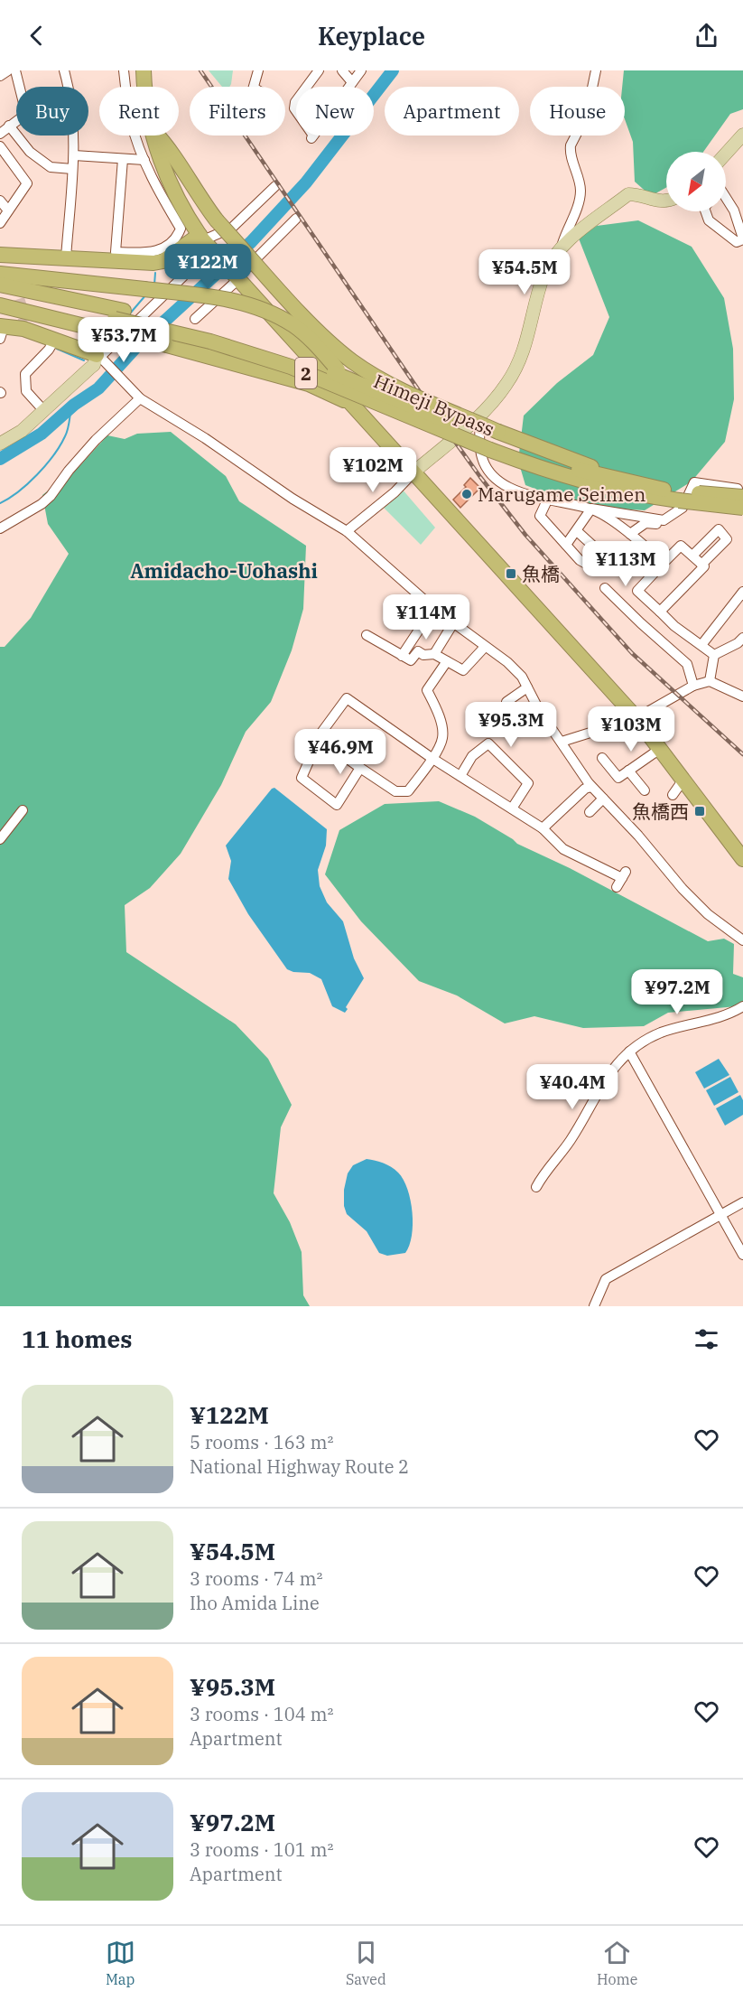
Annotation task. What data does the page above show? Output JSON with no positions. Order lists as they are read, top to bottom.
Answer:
{
  "streets": {
    "highway": ["2", "Himeji Bypass"]
  },
  "crossings": [
    ["2", "Himeji Bypass"]
  ],
  "districts": ["Amidacho-Uohashi"],
  "places": {
    "other": ["Marugame Seimen"],
    "transit": ["魚橋", "魚橋西"]
  },
  "north": "bottom left",
  "page": {
    "header": "Keyplace",
    "chip": [
      "Buy",
      "Rent",
      "Filters",
      "New",
      "Apartment",
      "House"
    ],
    "price": [
      "¥122M",
      "¥54.5M",
      "¥53.7M",
      "¥102M",
      "¥113M",
      "¥114M",
      "¥95.3M",
      "¥103M",
      "¥46.9M",
      "¥97.2M",
      "¥40.4M"
    ],
    "heading": "11 homes",
    "list": [
      {
        "name": "¥122M",
        "note": "5 rooms · 163 m² · National Highway Route 2"
      },
      {
        "name": "¥54.5M",
        "note": "3 rooms · 74 m² · Iho Amida Line"
      },
      {
        "name": "¥95.3M",
        "note": "3 rooms · 104 m² · Apartment"
      },
      {
        "name": "¥97.2M",
        "note": "3 rooms · 101 m² · Apartment"
      }
    ],
    "tabs": ["Map", "Saved", "Home"]
  }
}
